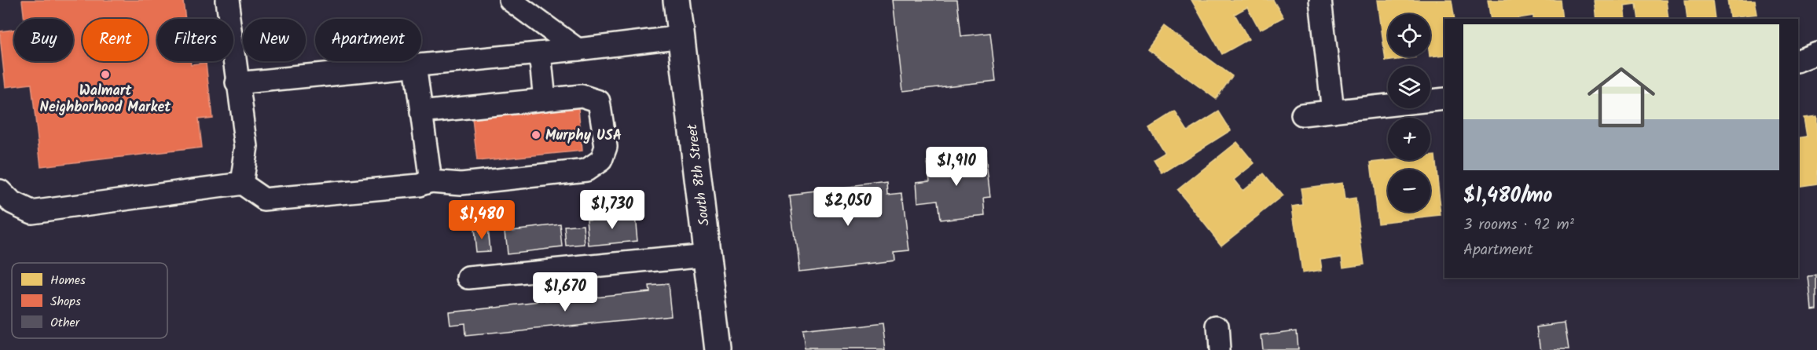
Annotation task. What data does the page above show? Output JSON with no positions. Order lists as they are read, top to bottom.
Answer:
{
  "streets": {
    "main road": ["South 8th Street"]
  },
  "places": ["Walmart Neighborhood Market", "Murphy USA"],
  "legend": ["Homes", "Shops", "Other"],
  "page": {
    "map_buttons": ["+", "−"],
    "chip": [
      "Buy",
      "Rent",
      "Filters",
      "New",
      "Apartment"
    ],
    "list": [
      {
        "name": "$1,480/mo",
        "note": "3 rooms · 92 m² · Apartment"
      }
    ],
    "price": [
      "$1,910",
      "$2,050",
      "$1,730",
      "$1,480",
      "$1,670"
    ]
  }
}
